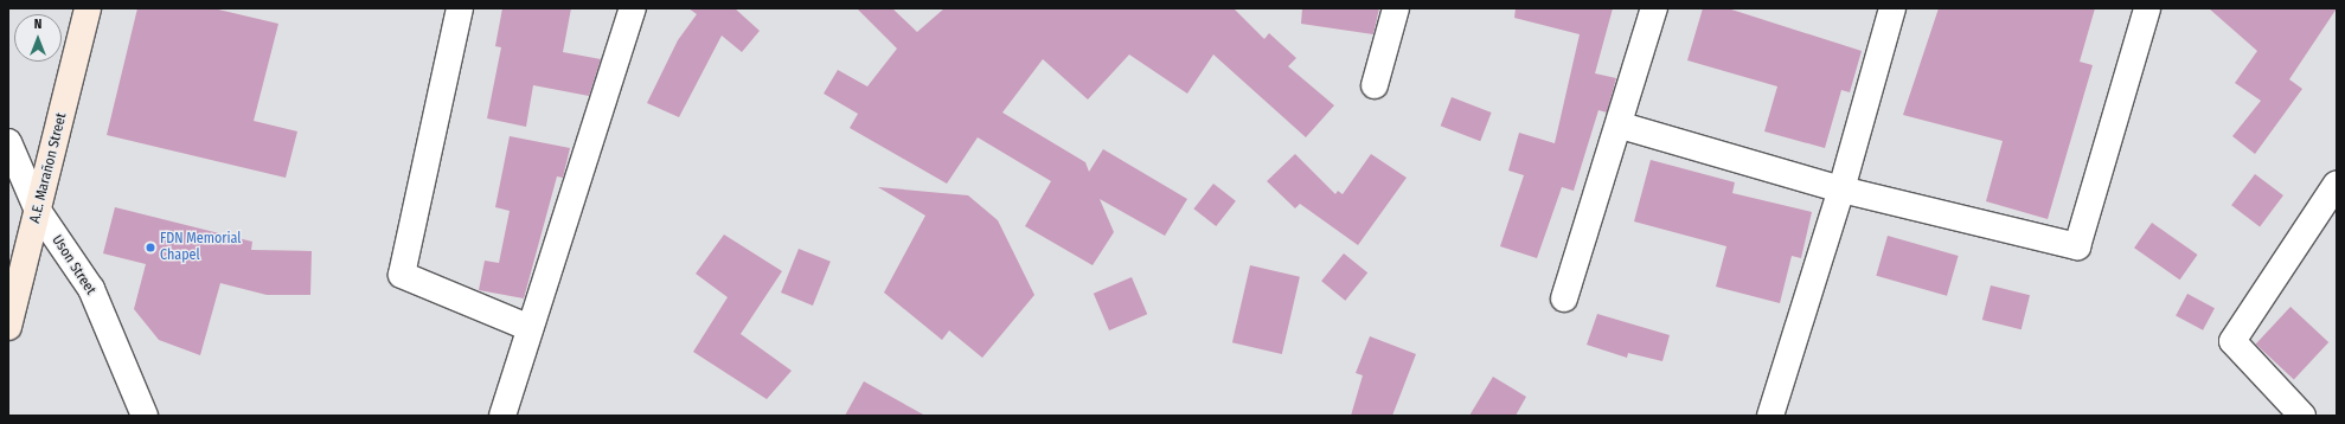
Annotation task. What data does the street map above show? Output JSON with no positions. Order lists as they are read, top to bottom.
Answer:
{
  "streets": {
    "main road": ["A.E. Marañon Street"],
    "street": ["Uson Street"]
  },
  "crossings": [
    ["A.E. Marañon Street", "Uson Street"]
  ],
  "places": ["FDN Memorial Chapel"],
  "north": "top"
}
